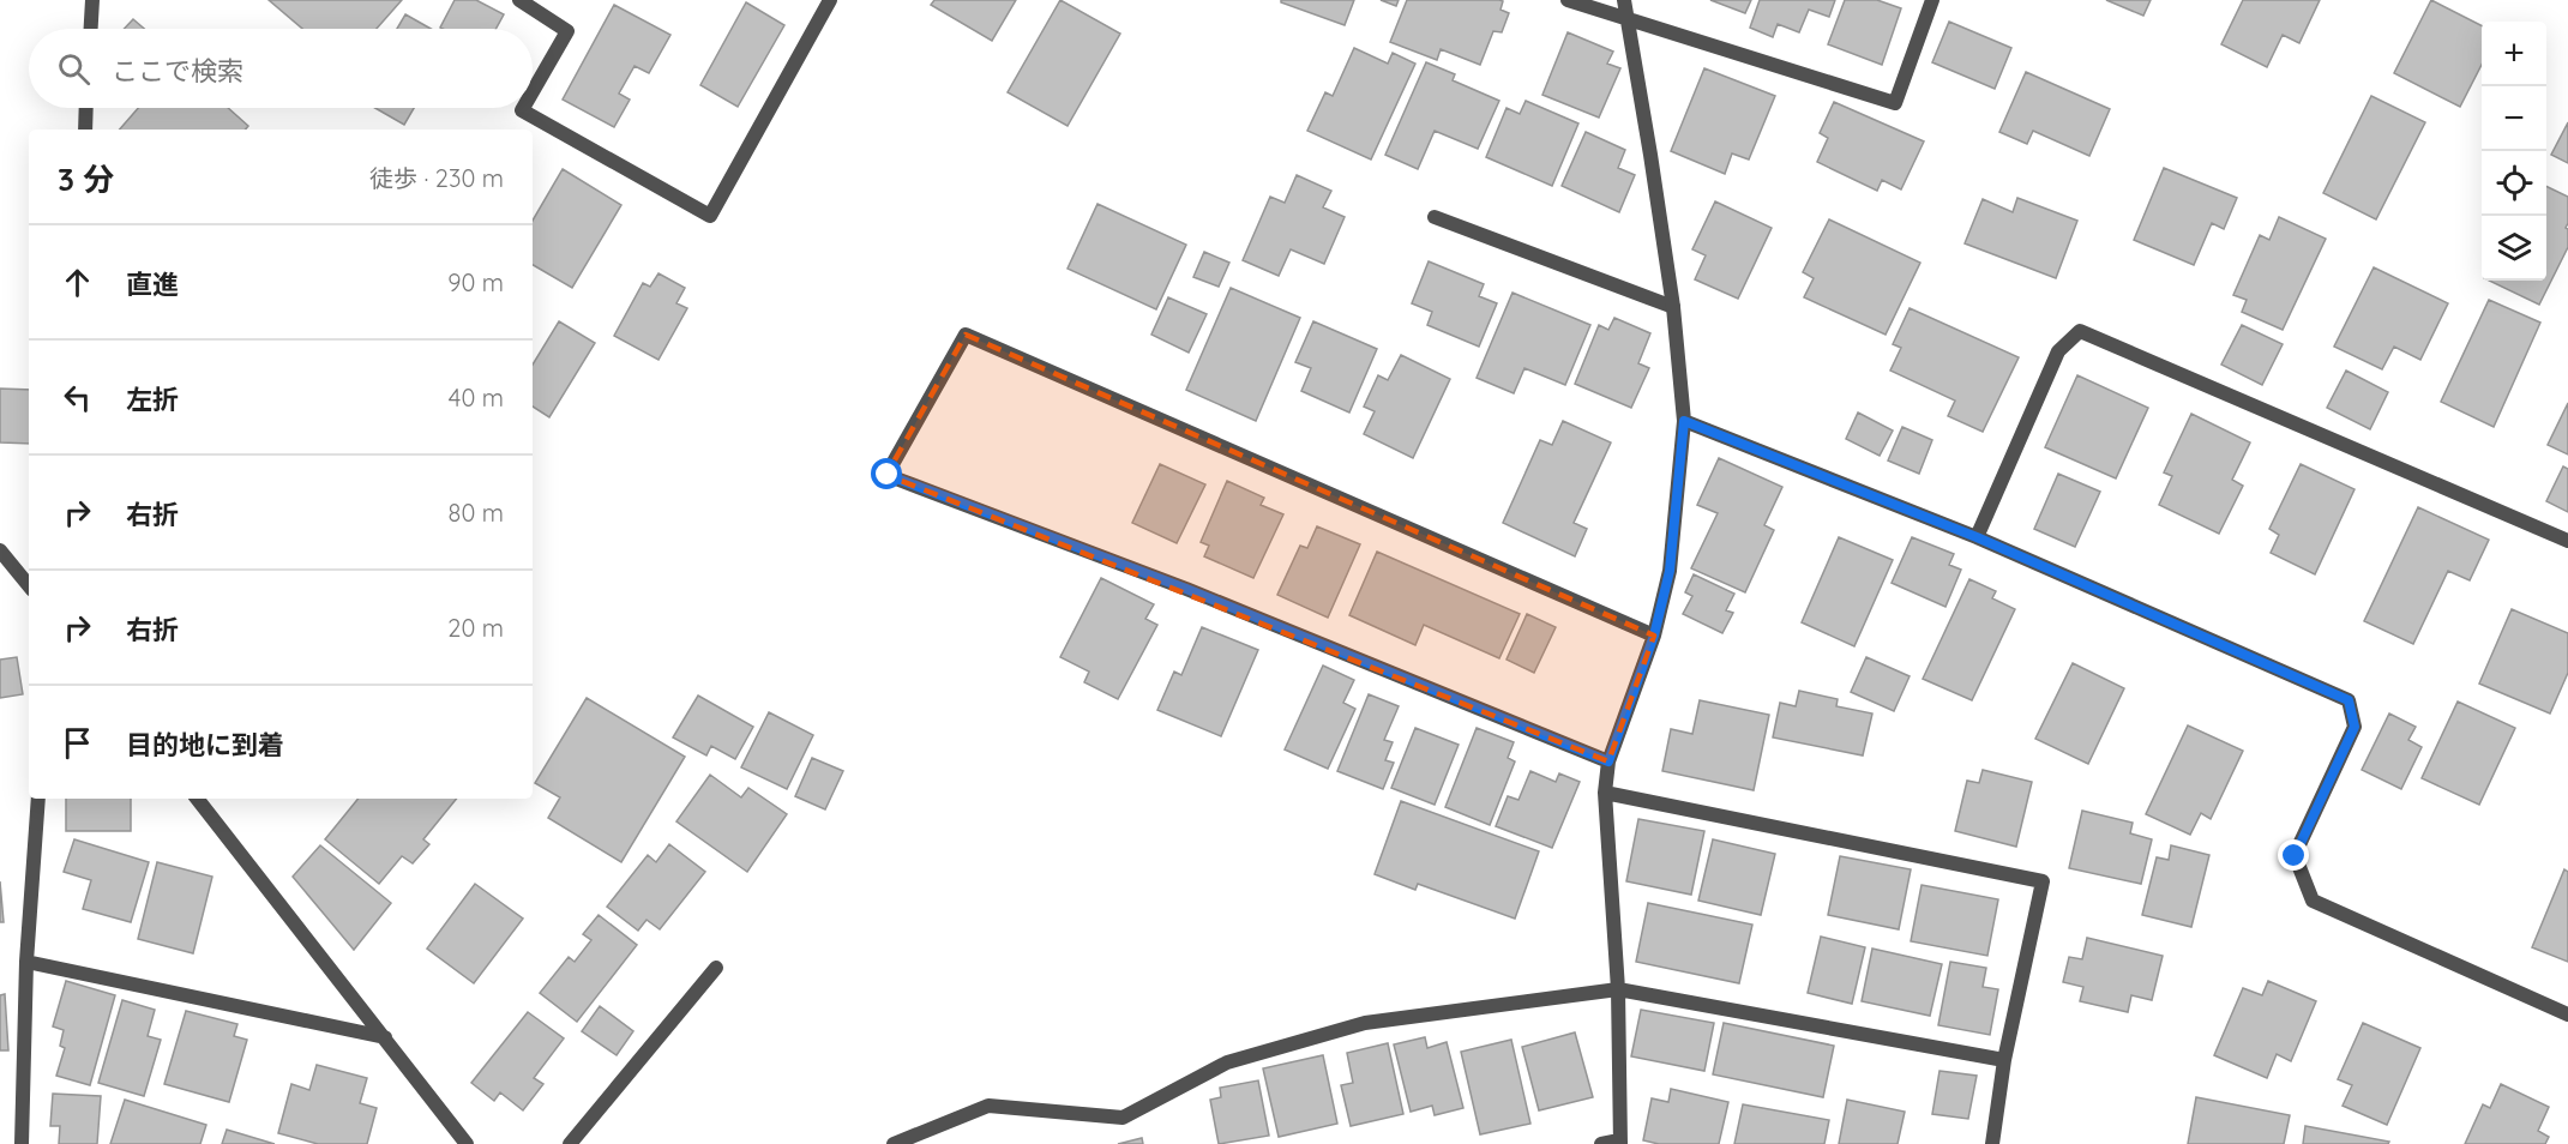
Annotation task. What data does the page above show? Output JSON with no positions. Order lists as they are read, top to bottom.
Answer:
{
  "page": {
    "map_buttons": ["+", "−"],
    "search": "ここで検索",
    "heading": ["3 分", "徒歩 · 230 m"],
    "list": [
      ["直進", "90 m"],
      ["左折", "40 m"],
      ["右折", "80 m"],
      ["右折", "20 m"],
      "目的地に到着"
    ]
  }
}
